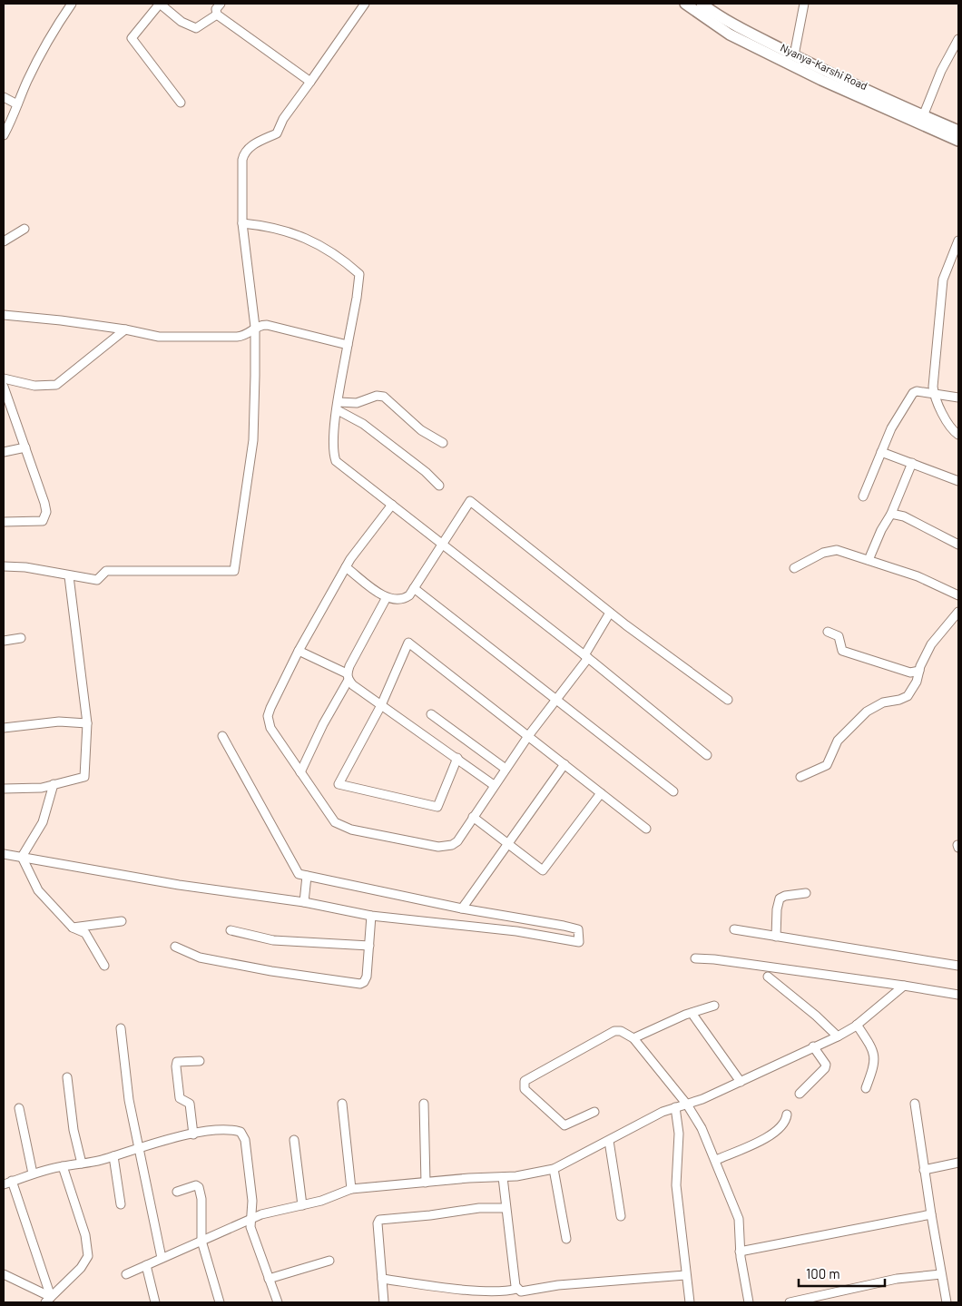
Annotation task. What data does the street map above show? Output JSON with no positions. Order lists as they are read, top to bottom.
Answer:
{
  "streets": {
    "main road": ["Nyanya-Karshi Road"]
  },
  "scale_bar": "100 m"
}
